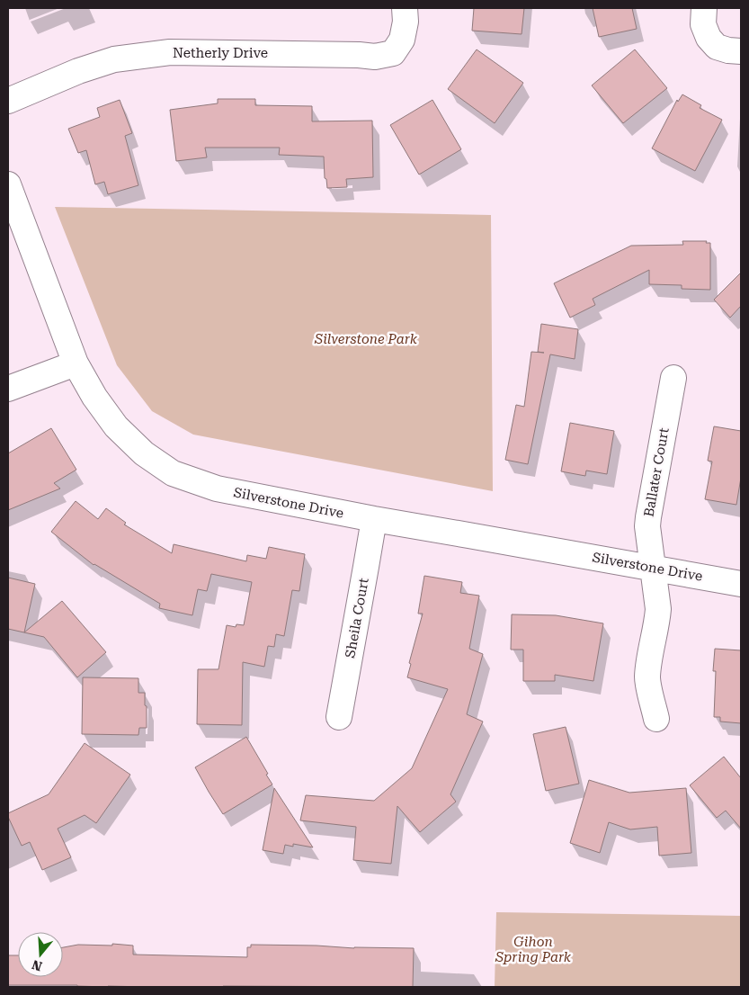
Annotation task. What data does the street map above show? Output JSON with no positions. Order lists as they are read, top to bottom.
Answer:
{
  "streets": {
    "street": [
      "Netherly Drive",
      "Ballater Court",
      "Silverstone Drive",
      "Sheila Court"
    ]
  },
  "crossings": [
    ["Ballater Court", "Silverstone Drive"],
    ["Silverstone Drive", "Sheila Court"]
  ],
  "parks": ["Silverstone Park", "Gihon Spring Park"],
  "north": "bottom"
}
